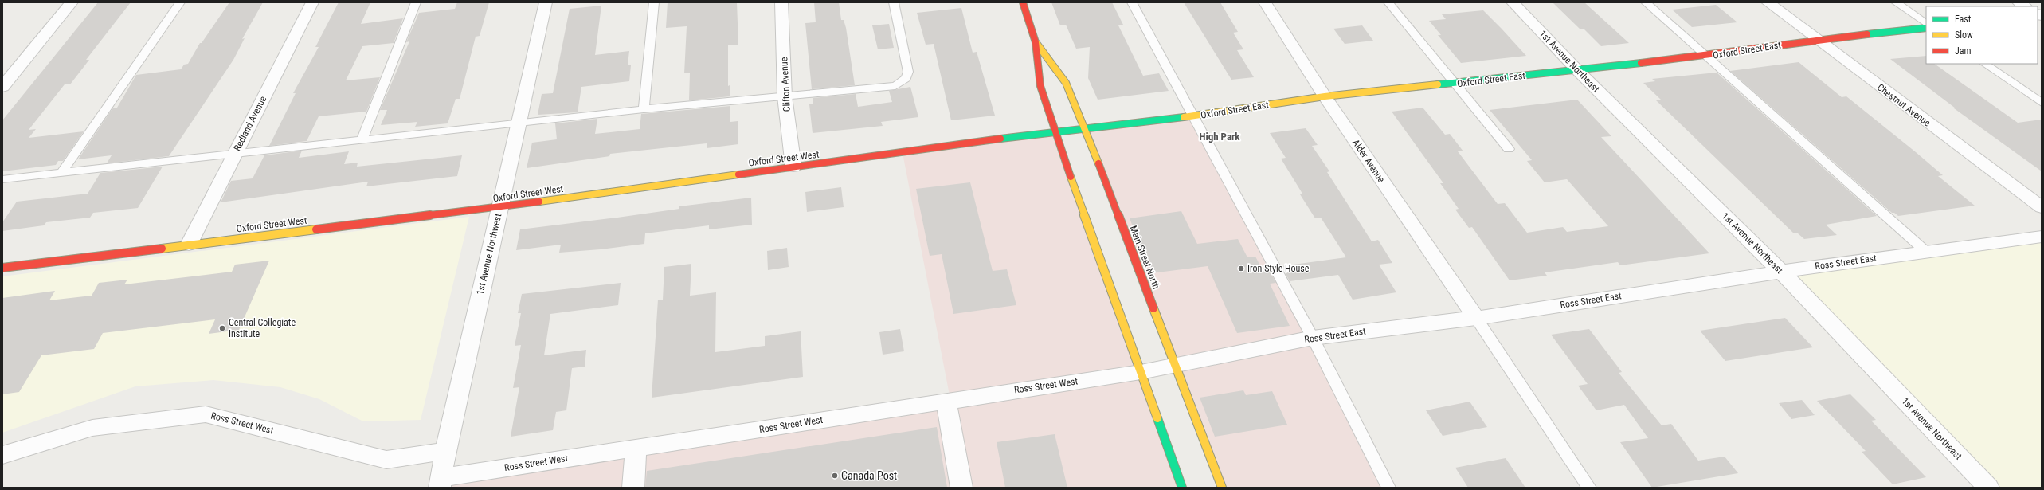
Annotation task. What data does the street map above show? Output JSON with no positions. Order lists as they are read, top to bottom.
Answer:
{
  "streets": {
    "street": [
      "Oxford Street East",
      "1st Avenue Northeast",
      "Clifton Avenue",
      "Chestnut Avenue",
      "Redland Avenue",
      "Oxford Street West",
      "Alder Avenue",
      "1st Avenue Northwest",
      "Main Street North",
      "Ross Street East",
      "Ross Street West"
    ]
  },
  "crossings": [
    ["Oxford Street East", "1st Avenue Northeast"],
    ["Oxford Street East", "Chestnut Avenue"],
    ["Oxford Street East", "Oxford Street West"],
    ["Oxford Street East", "Alder Avenue"],
    ["Oxford Street East", "Main Street North"],
    ["1st Avenue Northeast", "Ross Street East"],
    ["Clifton Avenue", "Oxford Street West"],
    ["Redland Avenue", "Oxford Street West"],
    ["Oxford Street West", "1st Avenue Northwest"],
    ["Oxford Street West", "Main Street North"],
    ["Alder Avenue", "Ross Street East"],
    ["1st Avenue Northwest", "Ross Street West"],
    ["Main Street North", "Ross Street East"],
    ["Main Street North", "Ross Street West"],
    ["Ross Street East", "Ross Street West"]
  ],
  "districts": ["High Park"],
  "places": ["Iron Style House", "Central Collegiate Institute", "Canada Post"],
  "legend": ["Fast", "Slow", "Jam"]
}
